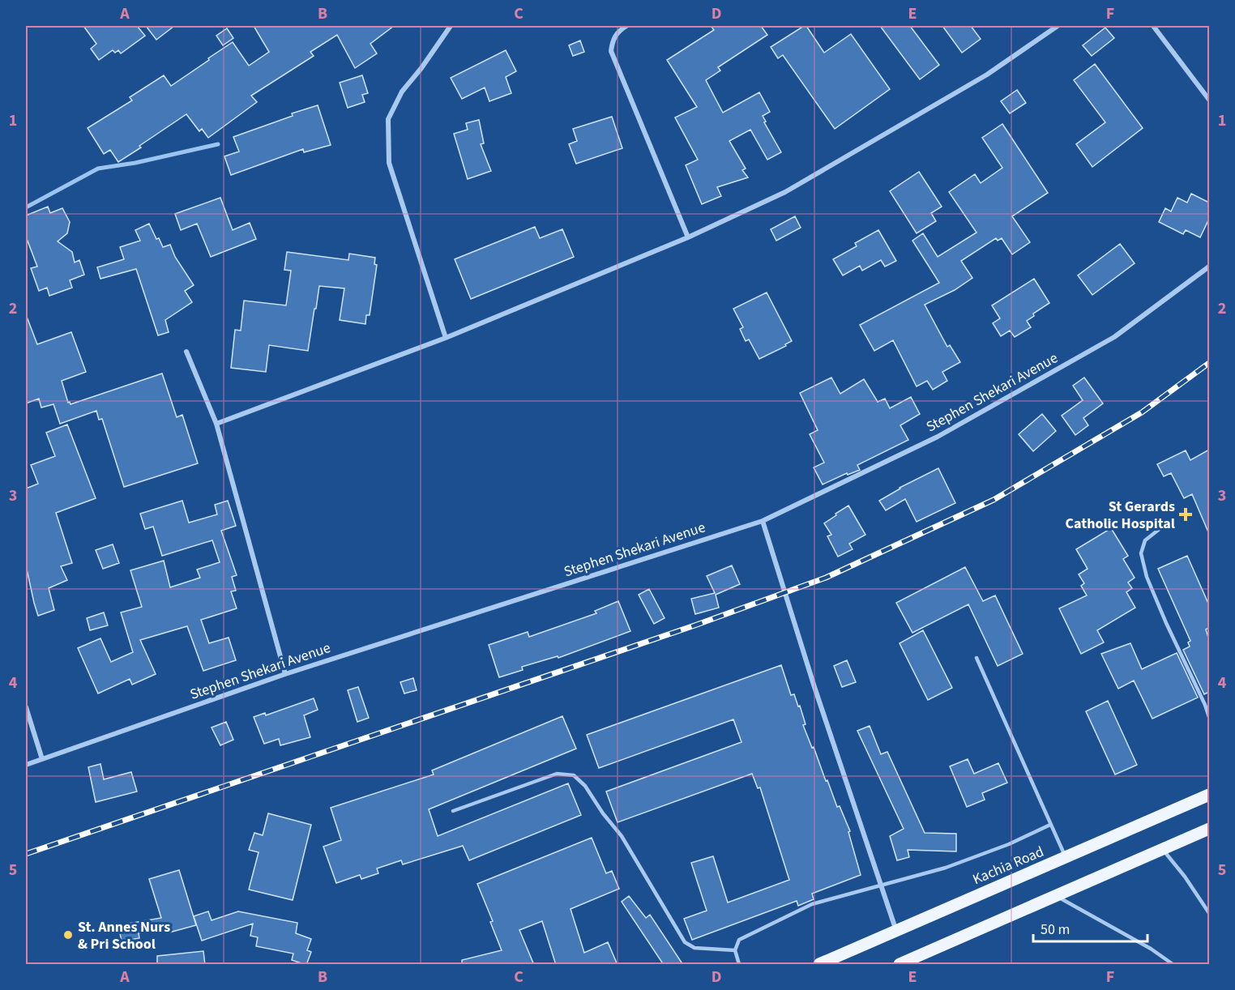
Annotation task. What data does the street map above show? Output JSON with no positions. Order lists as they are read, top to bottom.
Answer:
{
  "streets": {
    "main road": ["Kachia Road"],
    "street": ["Stephen Shekari Avenue"]
  },
  "places": {
    "health": ["St Gerards Catholic Hospital"],
    "other": ["St. Annes Nurs & Pri School"]
  },
  "scale_bar": "50 m",
  "grid": {
    "columns": [
      "A",
      "B",
      "C",
      "D",
      "E",
      "F"
    ],
    "rows": [
      "1",
      "2",
      "3",
      "4",
      "5"
    ]
  }
}
